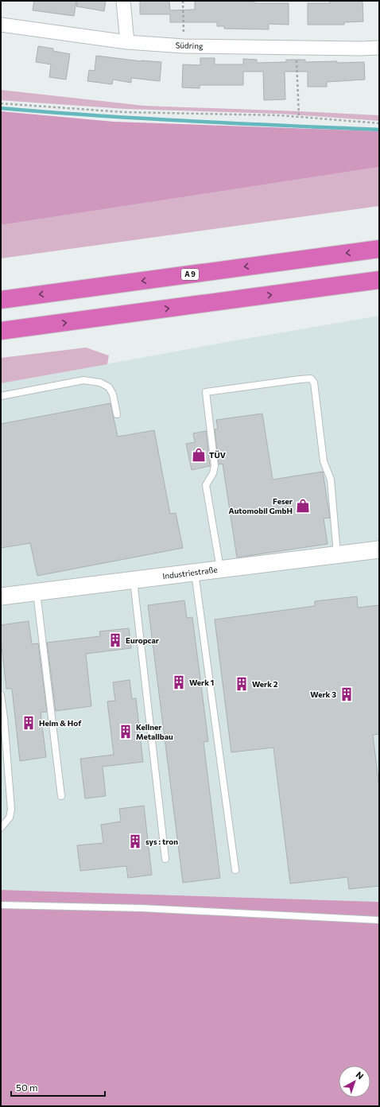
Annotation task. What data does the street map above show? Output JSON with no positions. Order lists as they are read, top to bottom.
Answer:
{
  "streets": {
    "highway": ["A 9"],
    "street": ["Südring", "Industriestraße"]
  },
  "places": {
    "shop": ["TÜV", "Feser Automobil GmbH"],
    "building": [
      "Europcar",
      "Werk 1",
      "Werk 2",
      "Werk 3",
      "Heim & Hof",
      "Kellner Metallbau",
      "sys : tron"
    ]
  },
  "scale_bar": "50 m",
  "north": "top right"
}
